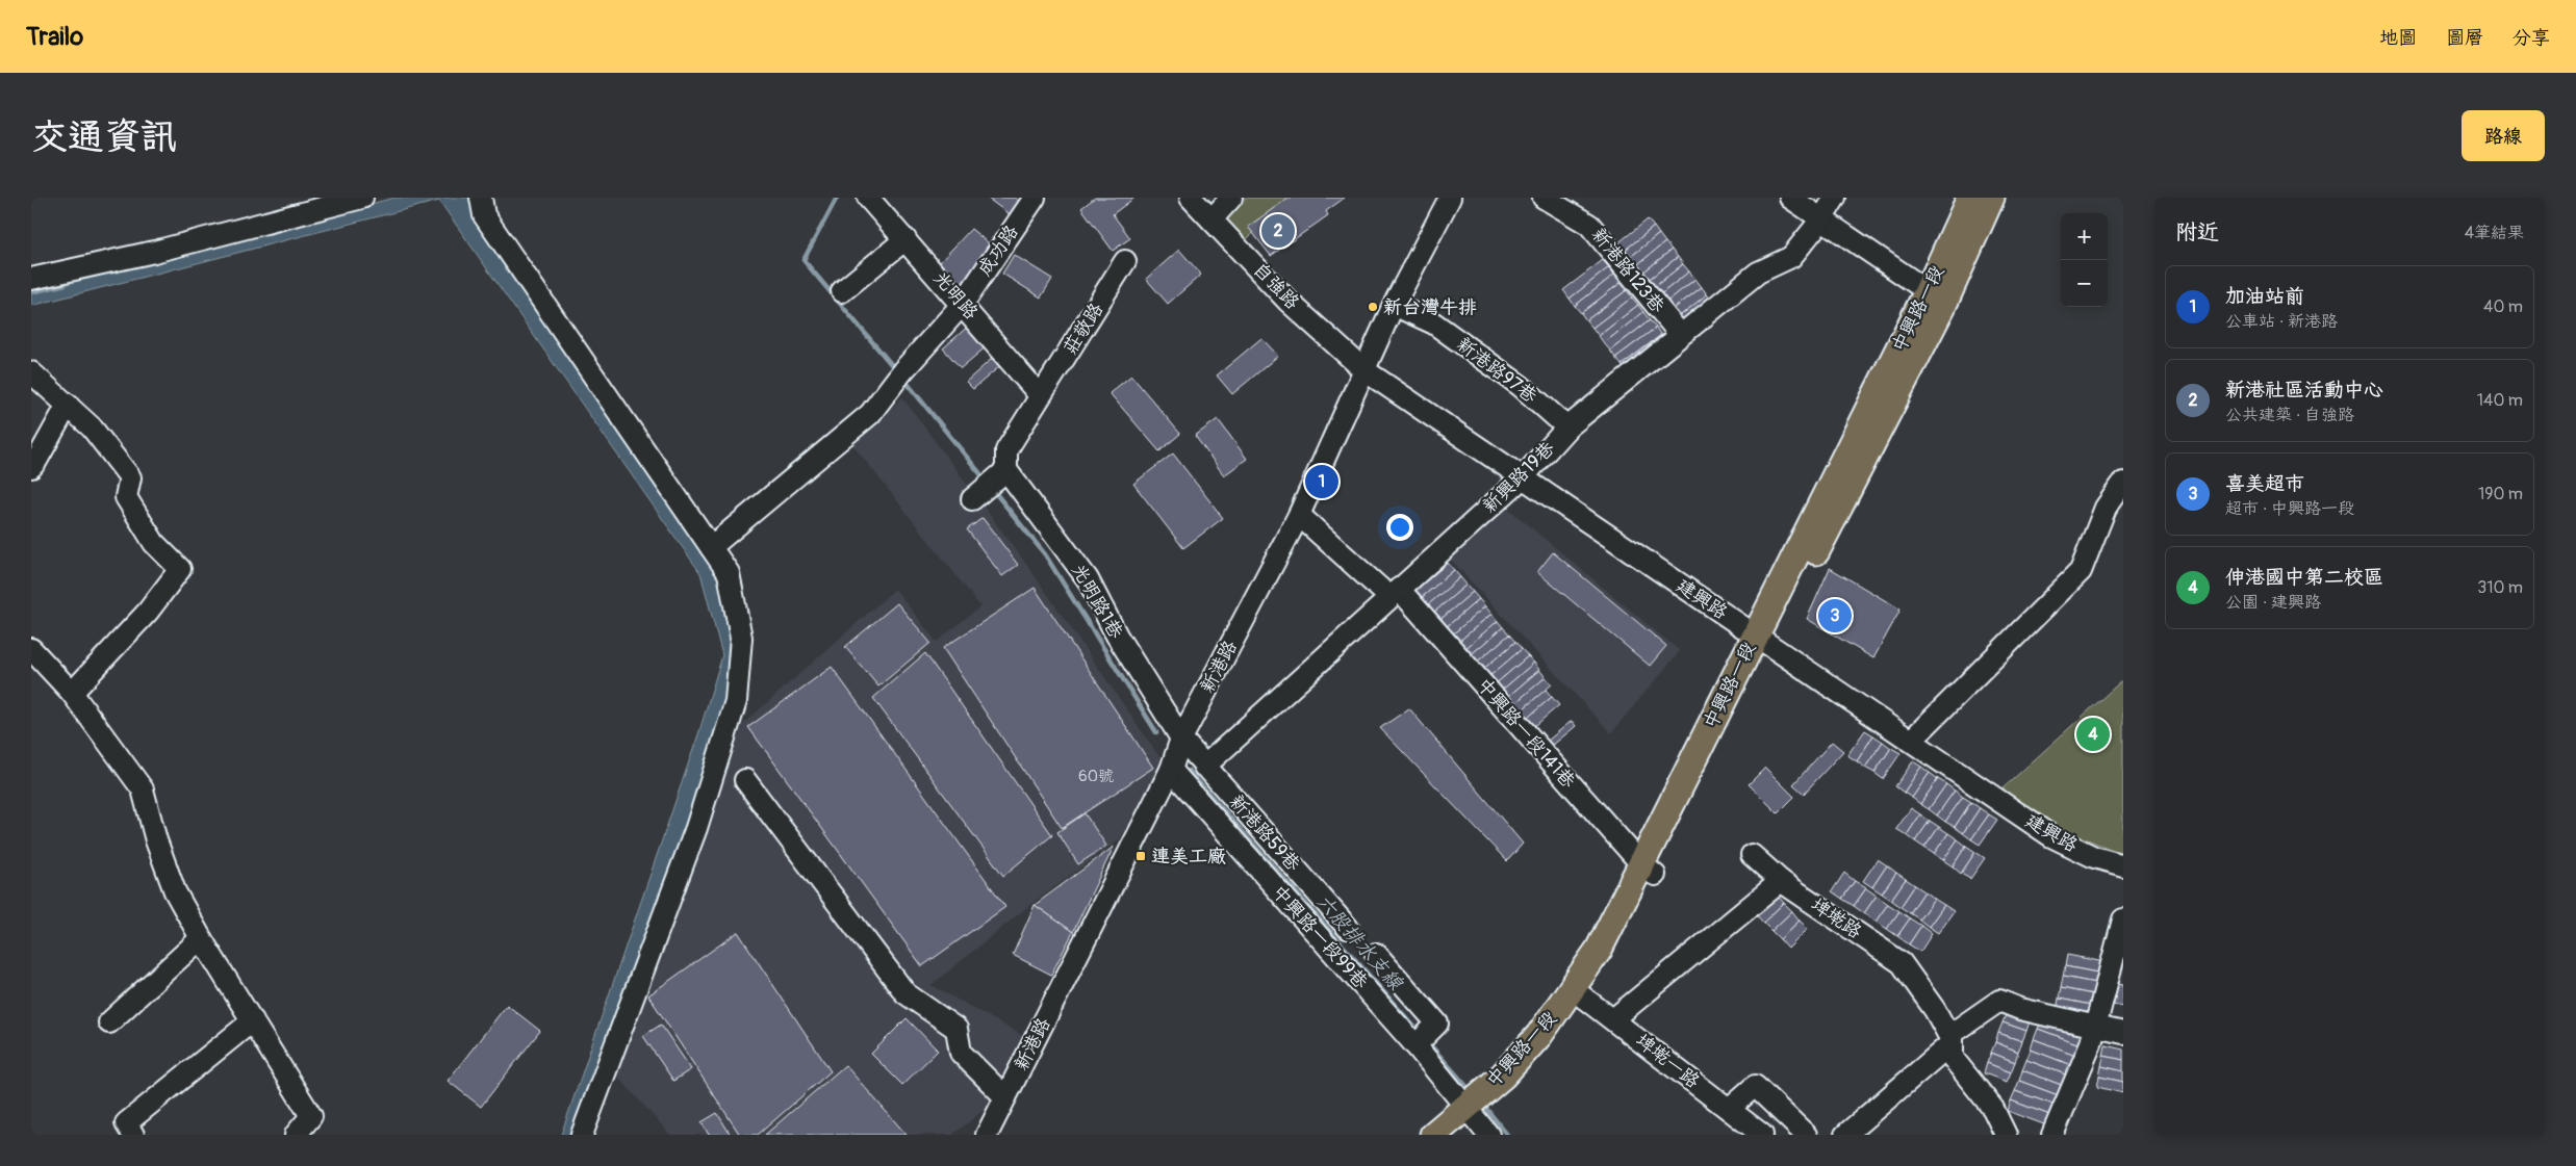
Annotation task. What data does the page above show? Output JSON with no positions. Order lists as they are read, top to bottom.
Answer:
{
  "streets": {
    "main road": ["中興路一段"],
    "street": [
      "成功路",
      "新港路123巷",
      "自強路",
      "光明路",
      "莊敬路",
      "新港路97巷",
      "新興路19巷",
      "建興路",
      "光明路1巷",
      "新港路",
      "中興路一段141巷",
      "新港路59巷",
      "埤墘路",
      "中興路一段99巷",
      "埤墘一路"
    ]
  },
  "crossings": [
    ["成功路", "光明路"],
    ["新港路123巷", "新興路19巷"],
    ["自強路", "建興路"],
    ["自強路", "新港路"],
    ["光明路", "莊敬路"],
    ["光明路", "光明路1巷"],
    ["中興路一段", "建興路"],
    ["中興路一段", "中興路一段141巷"],
    ["中興路一段", "中興路一段99巷"],
    ["中興路一段", "埤墘一路"],
    ["莊敬路", "光明路1巷"],
    ["新港路97巷", "新興路19巷"],
    ["新港路97巷", "新港路"],
    ["新興路19巷", "建興路"],
    ["新興路19巷", "中興路一段141巷"],
    ["新興路19巷", "新港路59巷"],
    ["建興路", "新港路"],
    ["光明路1巷", "新港路"],
    ["光明路1巷", "新港路59巷"],
    ["新港路", "中興路一段141巷"],
    ["新港路", "新港路59巷"],
    ["新港路", "中興路一段99巷"]
  ],
  "water": ["六股排水支線"],
  "places": {
    "other": ["新台灣牛排"],
    "transit": ["連美工廠"]
  },
  "house_numbers": ["60號"],
  "page": {
    "header": "Trailo",
    "nav": ["地圖", "圖層", "分享"],
    "buttons": "路線",
    "title": "交通資訊",
    "heading": ["附近", "4筆結果"],
    "pins": [
      "2",
      "1",
      "3",
      "4"
    ],
    "map_buttons": ["+", "−"],
    "list": [
      {
        "mark": "1",
        "name": "加油站前",
        "note": "公車站 · 新港路",
        "value": "40 m"
      },
      {
        "mark": "2",
        "name": "新港社區活動中心",
        "note": "公共建築 · 自強路",
        "value": "140 m"
      },
      {
        "mark": "3",
        "name": "喜美超市",
        "note": "超市 · 中興路一段",
        "value": "190 m"
      },
      {
        "mark": "4",
        "name": "伸港國中第二校區",
        "note": "公園 · 建興路",
        "value": "310 m"
      }
    ]
  }
}
